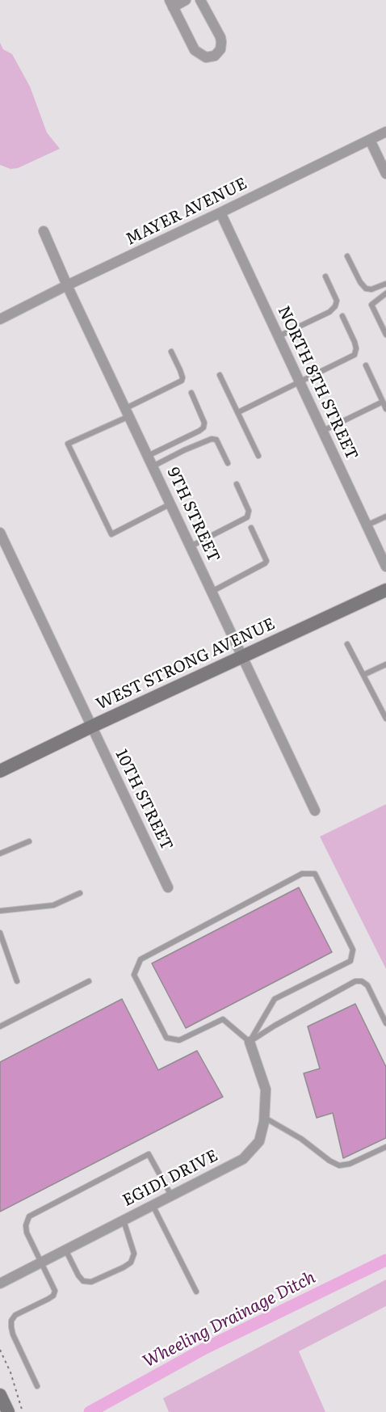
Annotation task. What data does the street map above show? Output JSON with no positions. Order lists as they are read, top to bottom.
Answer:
{
  "streets": {
    "street": [
      "MAYER AVENUE",
      "NORTH 8TH STREET",
      "9TH STREET",
      "WEST STRONG AVENUE",
      "10TH STREET",
      "EGIDI DRIVE"
    ]
  },
  "crossings": [
    ["MAYER AVENUE", "NORTH 8TH STREET"],
    ["MAYER AVENUE", "9TH STREET"],
    ["9TH STREET", "WEST STRONG AVENUE"],
    ["WEST STRONG AVENUE", "10TH STREET"]
  ],
  "water": ["Wheeling Drainage Ditch"]
}
